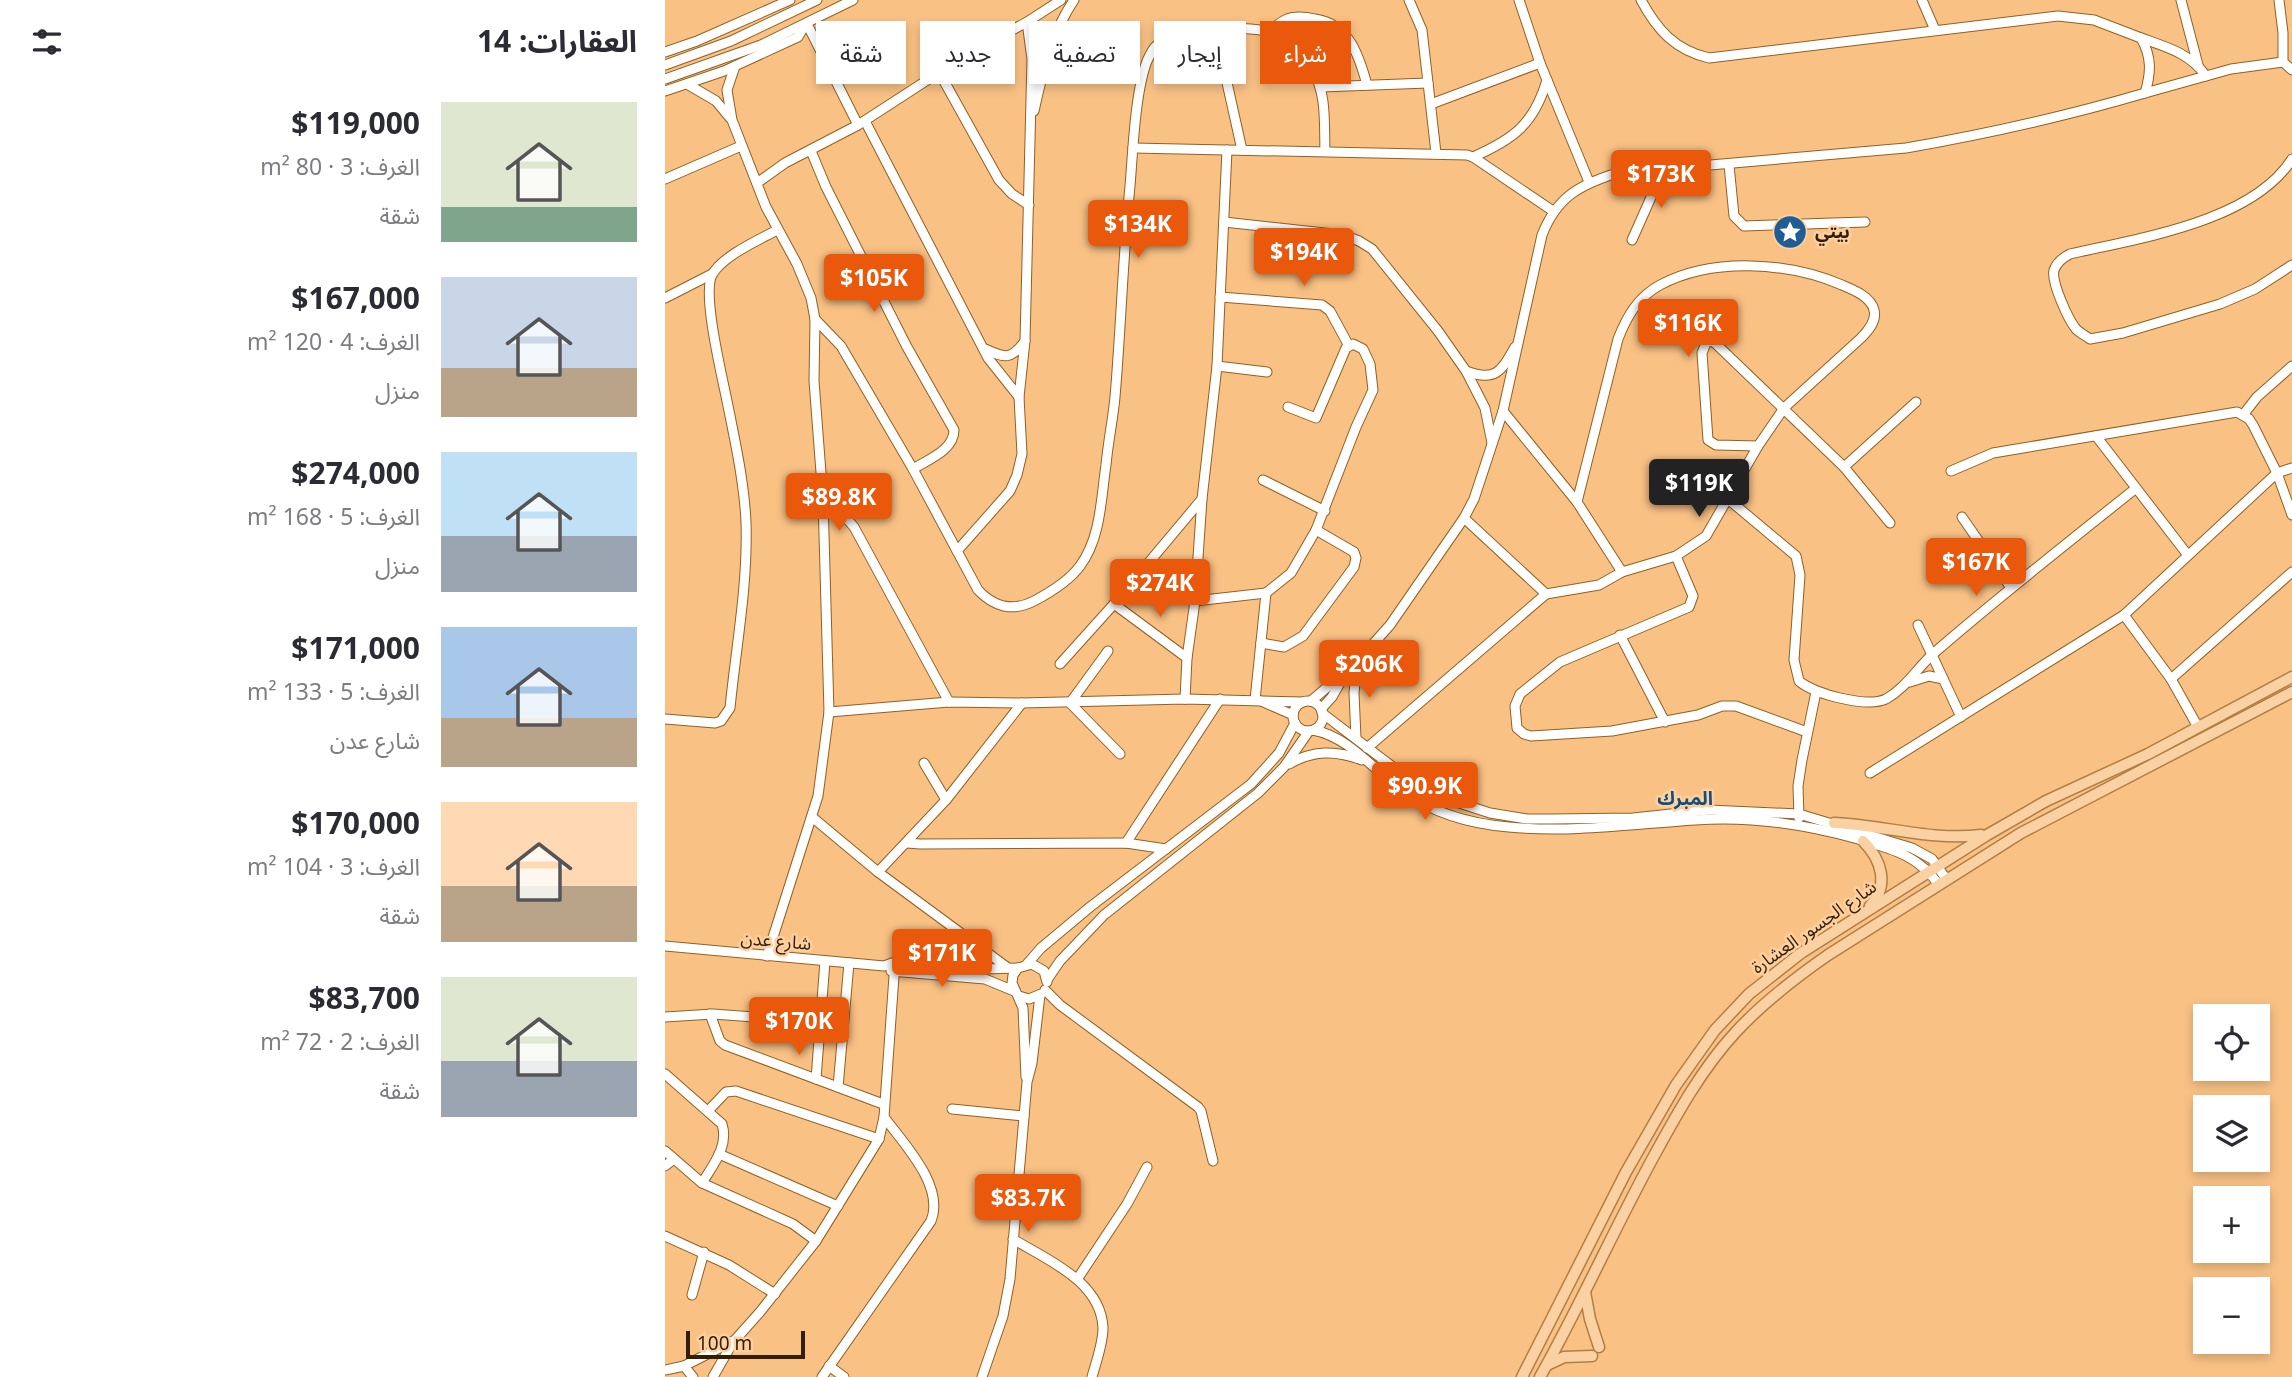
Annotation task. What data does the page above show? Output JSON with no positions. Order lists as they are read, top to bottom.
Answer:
{
  "streets": {
    "main road": ["شارع الجسور العشارة"],
    "street": ["شارع عدن"]
  },
  "districts": ["المبرك"],
  "places": {
    "place": ["بيتي"]
  },
  "scale_bar": "100 m",
  "page": {
    "heading": "العقارات: 14",
    "chip": [
      "شراء",
      "إيجار",
      "تصفية",
      "جديد",
      "شقة"
    ],
    "list": [
      {
        "name": "$119,000",
        "note": "الغرف: 3 · 80 m² · شقة"
      },
      {
        "name": "$167,000",
        "note": "الغرف: 4 · 120 m² · منزل"
      },
      {
        "name": "$274,000",
        "note": "الغرف: 5 · 168 m² · منزل"
      },
      {
        "name": "$171,000",
        "note": "الغرف: 5 · 133 m² · شارع عدن"
      },
      {
        "name": "$170,000",
        "note": "الغرف: 3 · 104 m² · شقة"
      },
      {
        "name": "$83,700",
        "note": "الغرف: 2 · 72 m² · شقة"
      }
    ],
    "price": [
      "$173K",
      "$134K",
      "$194K",
      "$105K",
      "$116K",
      "$119K",
      "$89.8K",
      "$167K",
      "$274K",
      "$206K",
      "$90.9K",
      "$171K",
      "$170K",
      "$83.7K"
    ],
    "map_buttons": ["+", "−"],
    "scale": "100 m"
  }
}
